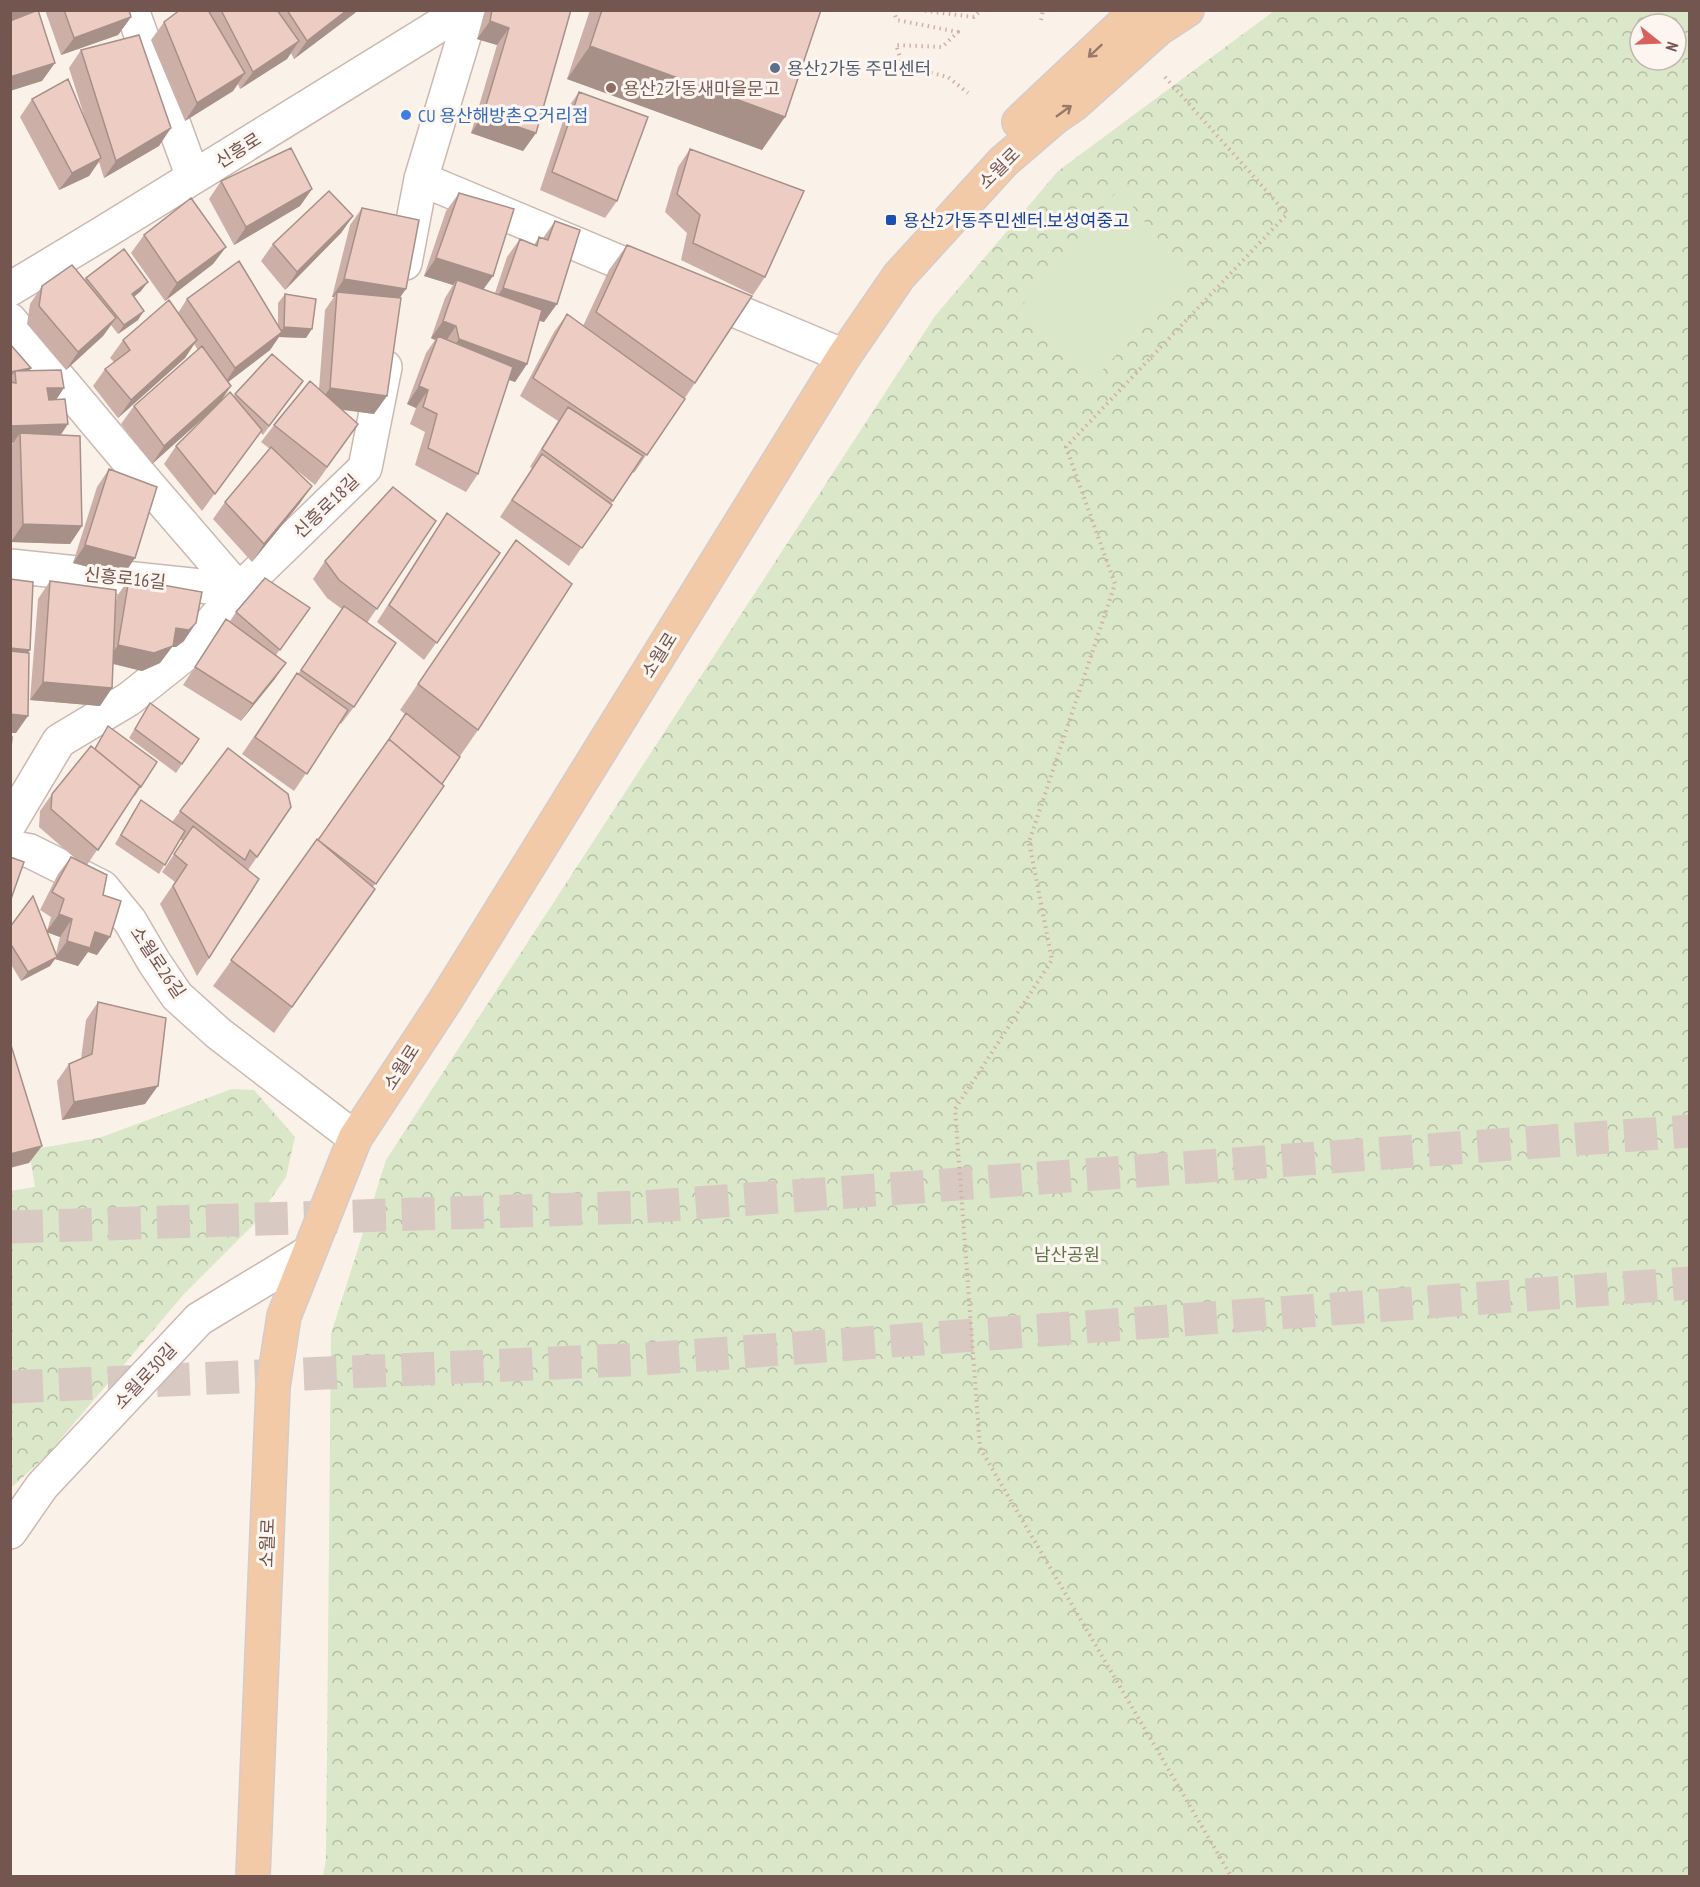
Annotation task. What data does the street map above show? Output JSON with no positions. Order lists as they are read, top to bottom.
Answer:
{
  "streets": {
    "main road": ["소월로"],
    "street": [
      "신흥로",
      "신흥로18길",
      "신흥로16길",
      "소월로26길",
      "소월로30길"
    ]
  },
  "crossings": [
    ["소월로", "소월로26길"],
    ["소월로", "소월로30길"],
    ["신흥로18길", "신흥로16길"]
  ],
  "parks": ["남산공원"],
  "places": {
    "other": ["용산2가동 주민센터", "용산2가동새마을문고", "CU 용산해방촌오거리점"],
    "transit": ["용산2가동주민센터.보성여중고"]
  },
  "north": "right"
}
